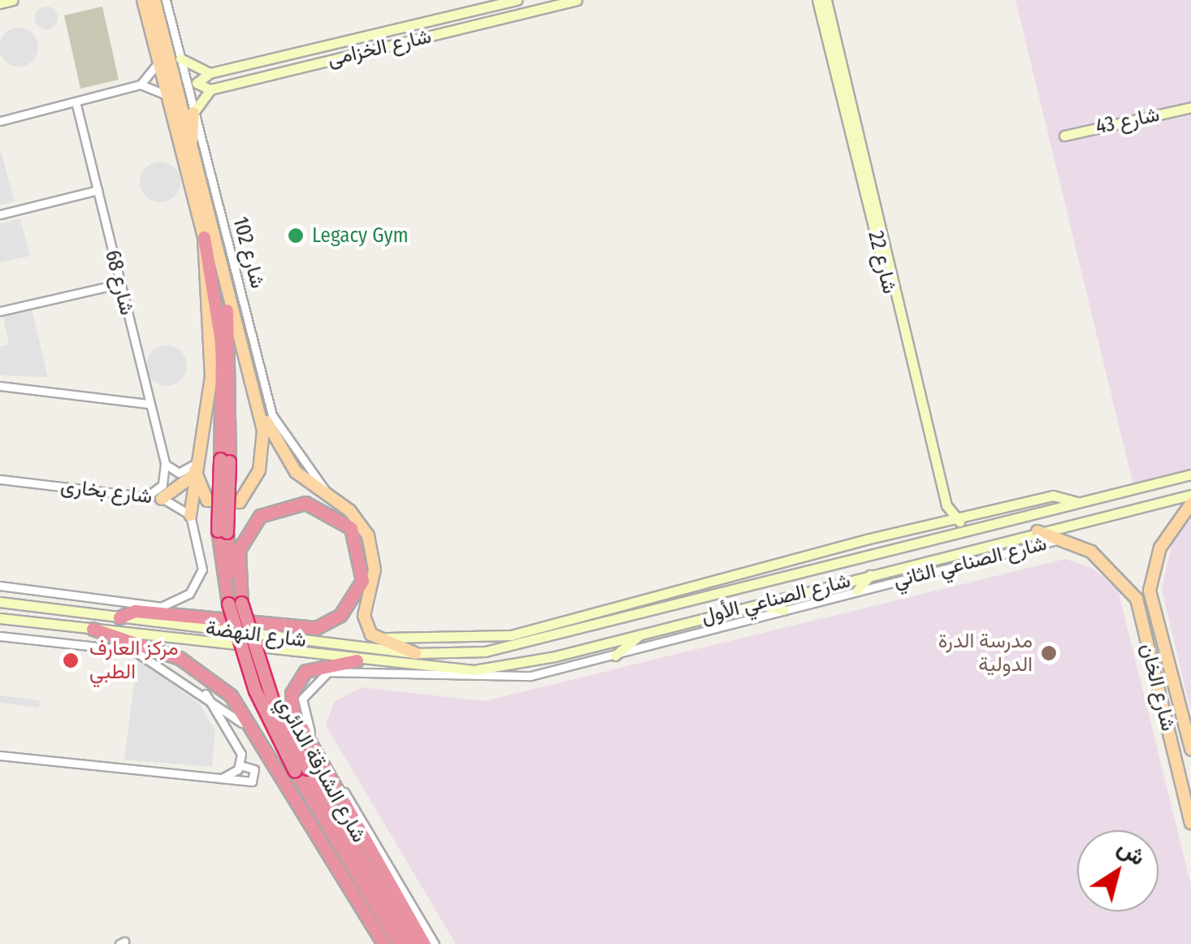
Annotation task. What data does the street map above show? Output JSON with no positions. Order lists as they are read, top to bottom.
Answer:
{
  "streets": {
    "highway": ["شارع 102", "شارع الشارقة الدائري"],
    "main road": ["شارع الخان"],
    "street": [
      "شارع الخزامى",
      "شارع 43",
      "شارع 22",
      "شارع 68",
      "شارع بخارى",
      "شارع الصناعي الثاني",
      "شارع الصناعي الأول",
      "شارع النهضة"
    ]
  },
  "crossings": [
    ["شارع 102", "شارع الشارقة الدائري"],
    ["شارع الصناعي الثاني", "شارع الخان"],
    ["شارع الصناعي الأول", "شارع النهضة"]
  ],
  "places": ["Legacy Gym", "مدرسة الدرة الدولية", "مركز العارف الطبي"],
  "north": "top right"
}
